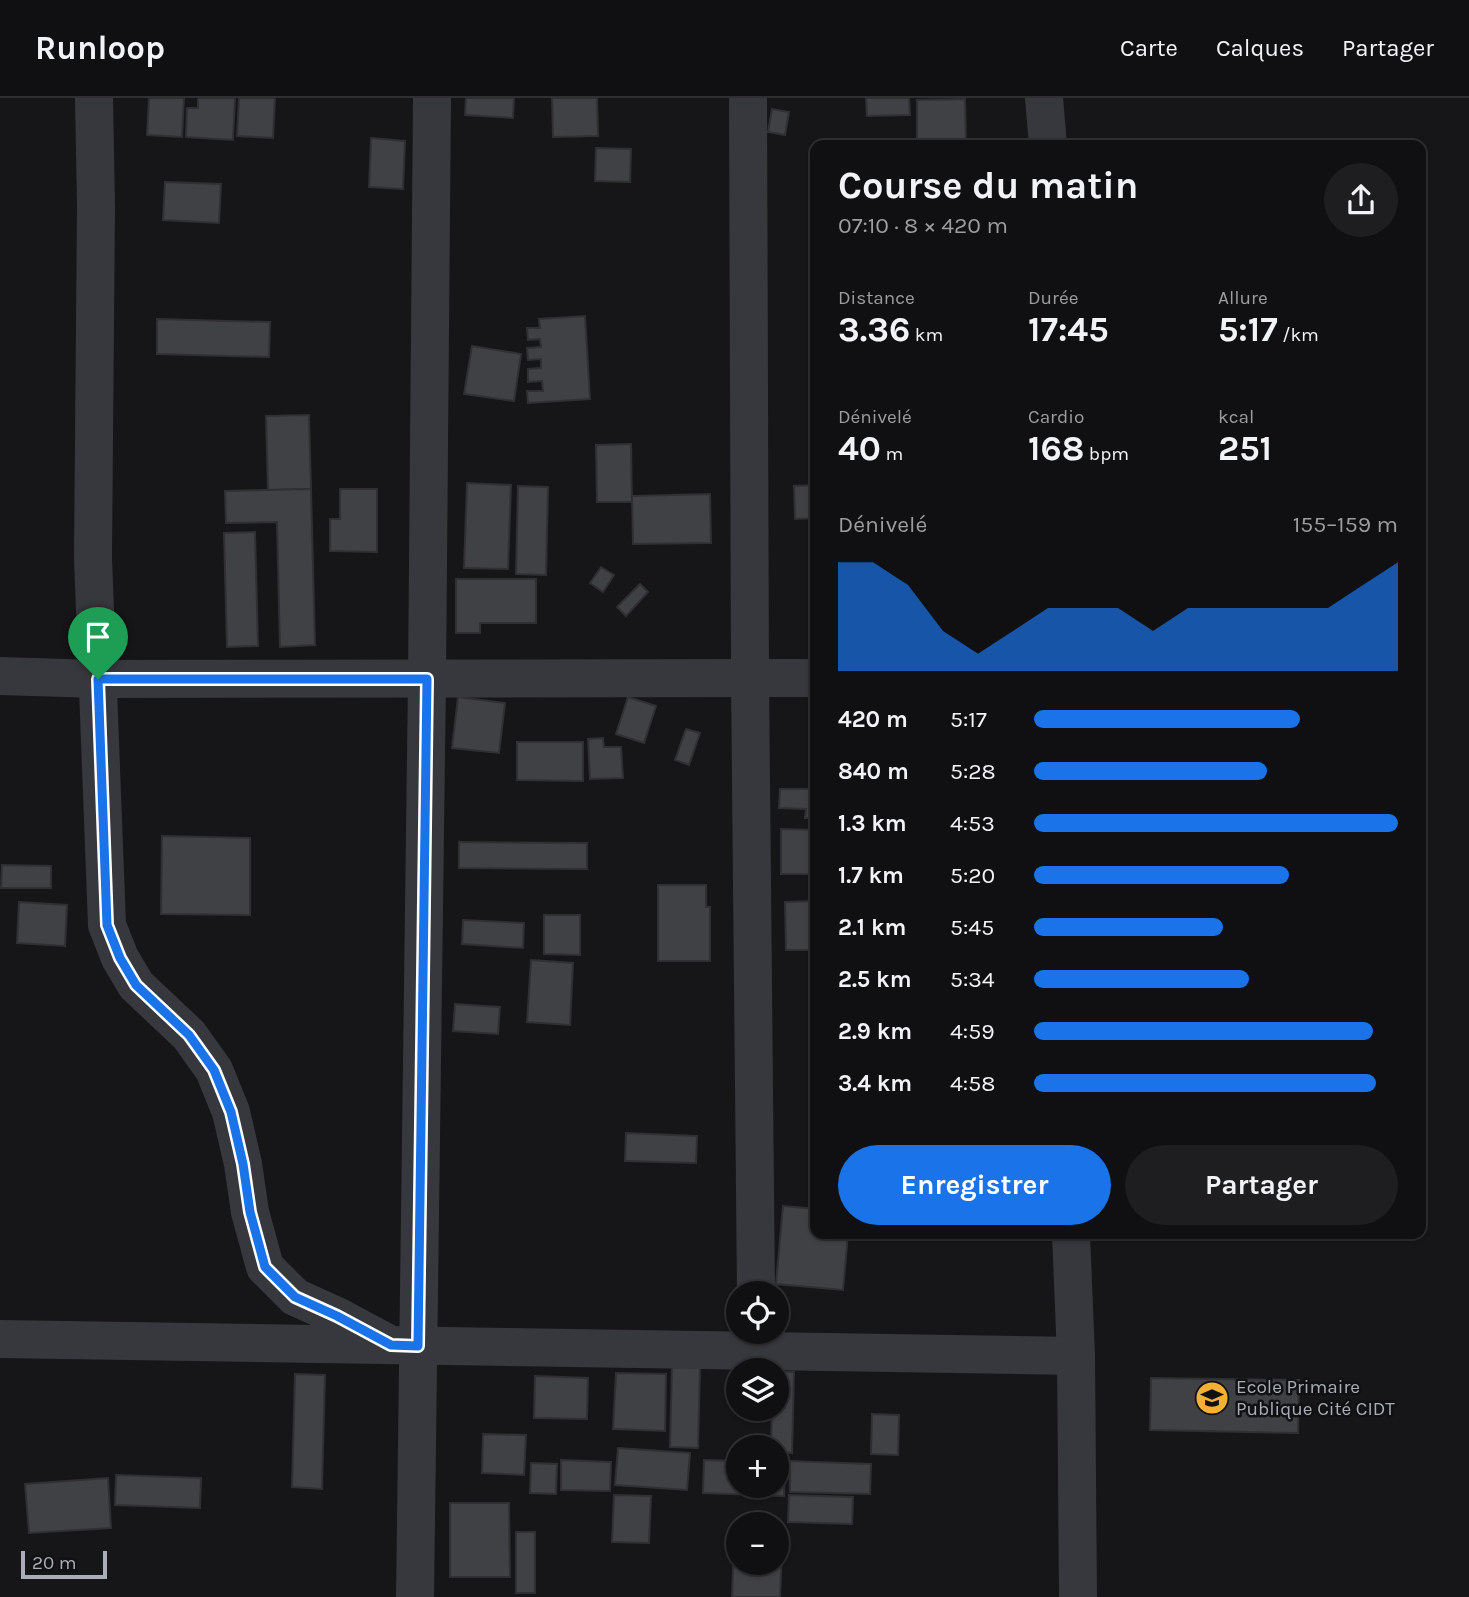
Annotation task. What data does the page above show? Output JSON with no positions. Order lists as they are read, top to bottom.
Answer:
{
  "places": {
    "school or university": ["Ecole Primaire Publique Cité CIDT"]
  },
  "scale_bar": "20 m",
  "page": {
    "header": "Runloop",
    "nav": ["Carte", "Calques", "Partager"],
    "heading": ["Course du matin", "07:10 · 8 × 420 m"],
    "stats": [
      ["Distance", "3.36 km"],
      ["Durée", "17:45"],
      ["Allure", "5:17 /km"],
      ["Dénivelé", "40 m"],
      ["Cardio", "168 bpm"],
      ["kcal", "251"]
    ],
    "chart": ["Dénivelé", "155–159 m"],
    "list": [
      {
        "name": "420 m",
        "note": "5:17"
      },
      {
        "name": "840 m",
        "note": "5:28"
      },
      {
        "name": "1.3 km",
        "note": "4:53"
      },
      {
        "name": "1.7 km",
        "note": "5:20"
      },
      {
        "name": "2.1 km",
        "note": "5:45"
      },
      {
        "name": "2.5 km",
        "note": "5:34"
      },
      {
        "name": "2.9 km",
        "note": "4:59"
      },
      {
        "name": "3.4 km",
        "note": "4:58"
      }
    ],
    "buttons": ["Enregistrer", "Partager"],
    "map_buttons": ["+", "−"],
    "scale": "20 m"
  }
}
